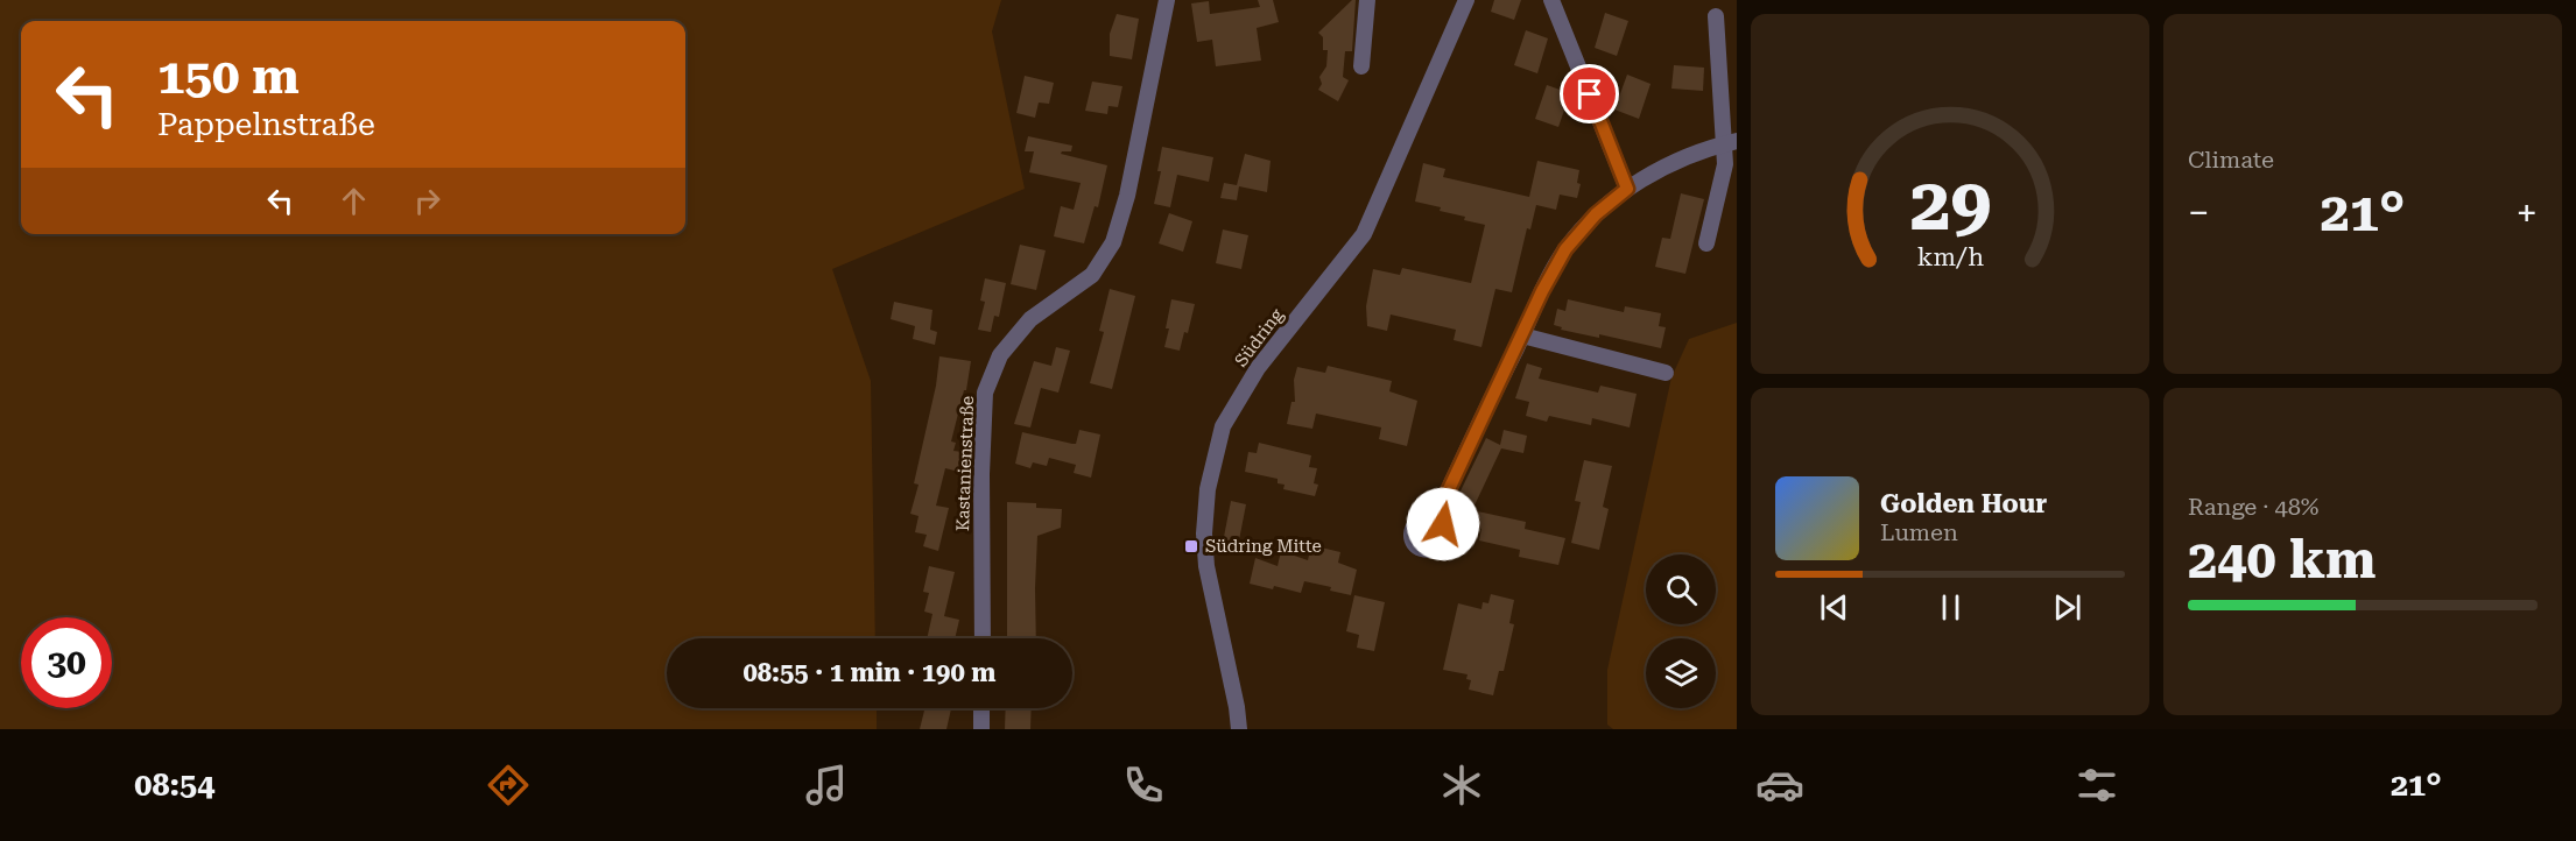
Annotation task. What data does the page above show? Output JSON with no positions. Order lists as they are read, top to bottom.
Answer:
{
  "streets": {
    "street": ["Südring", "Kastanienstraße"]
  },
  "places": {
    "transit": ["Südring Mitte"]
  },
  "page": {
    "tile": [
      "Climate",
      ["Range · 48%", "240 km"]
    ],
    "turn": ["150 m", "Pappelnstraße"],
    "heat": ["−", "21°", "+"],
    "song": ["Golden Hour", "Lumen"],
    "limit": "30",
    "trip": "08:55 · 1 min · 190 m",
    "tabs": ["08:54", "21°"],
    "gauge": ["29", "km/h"]
  }
}
